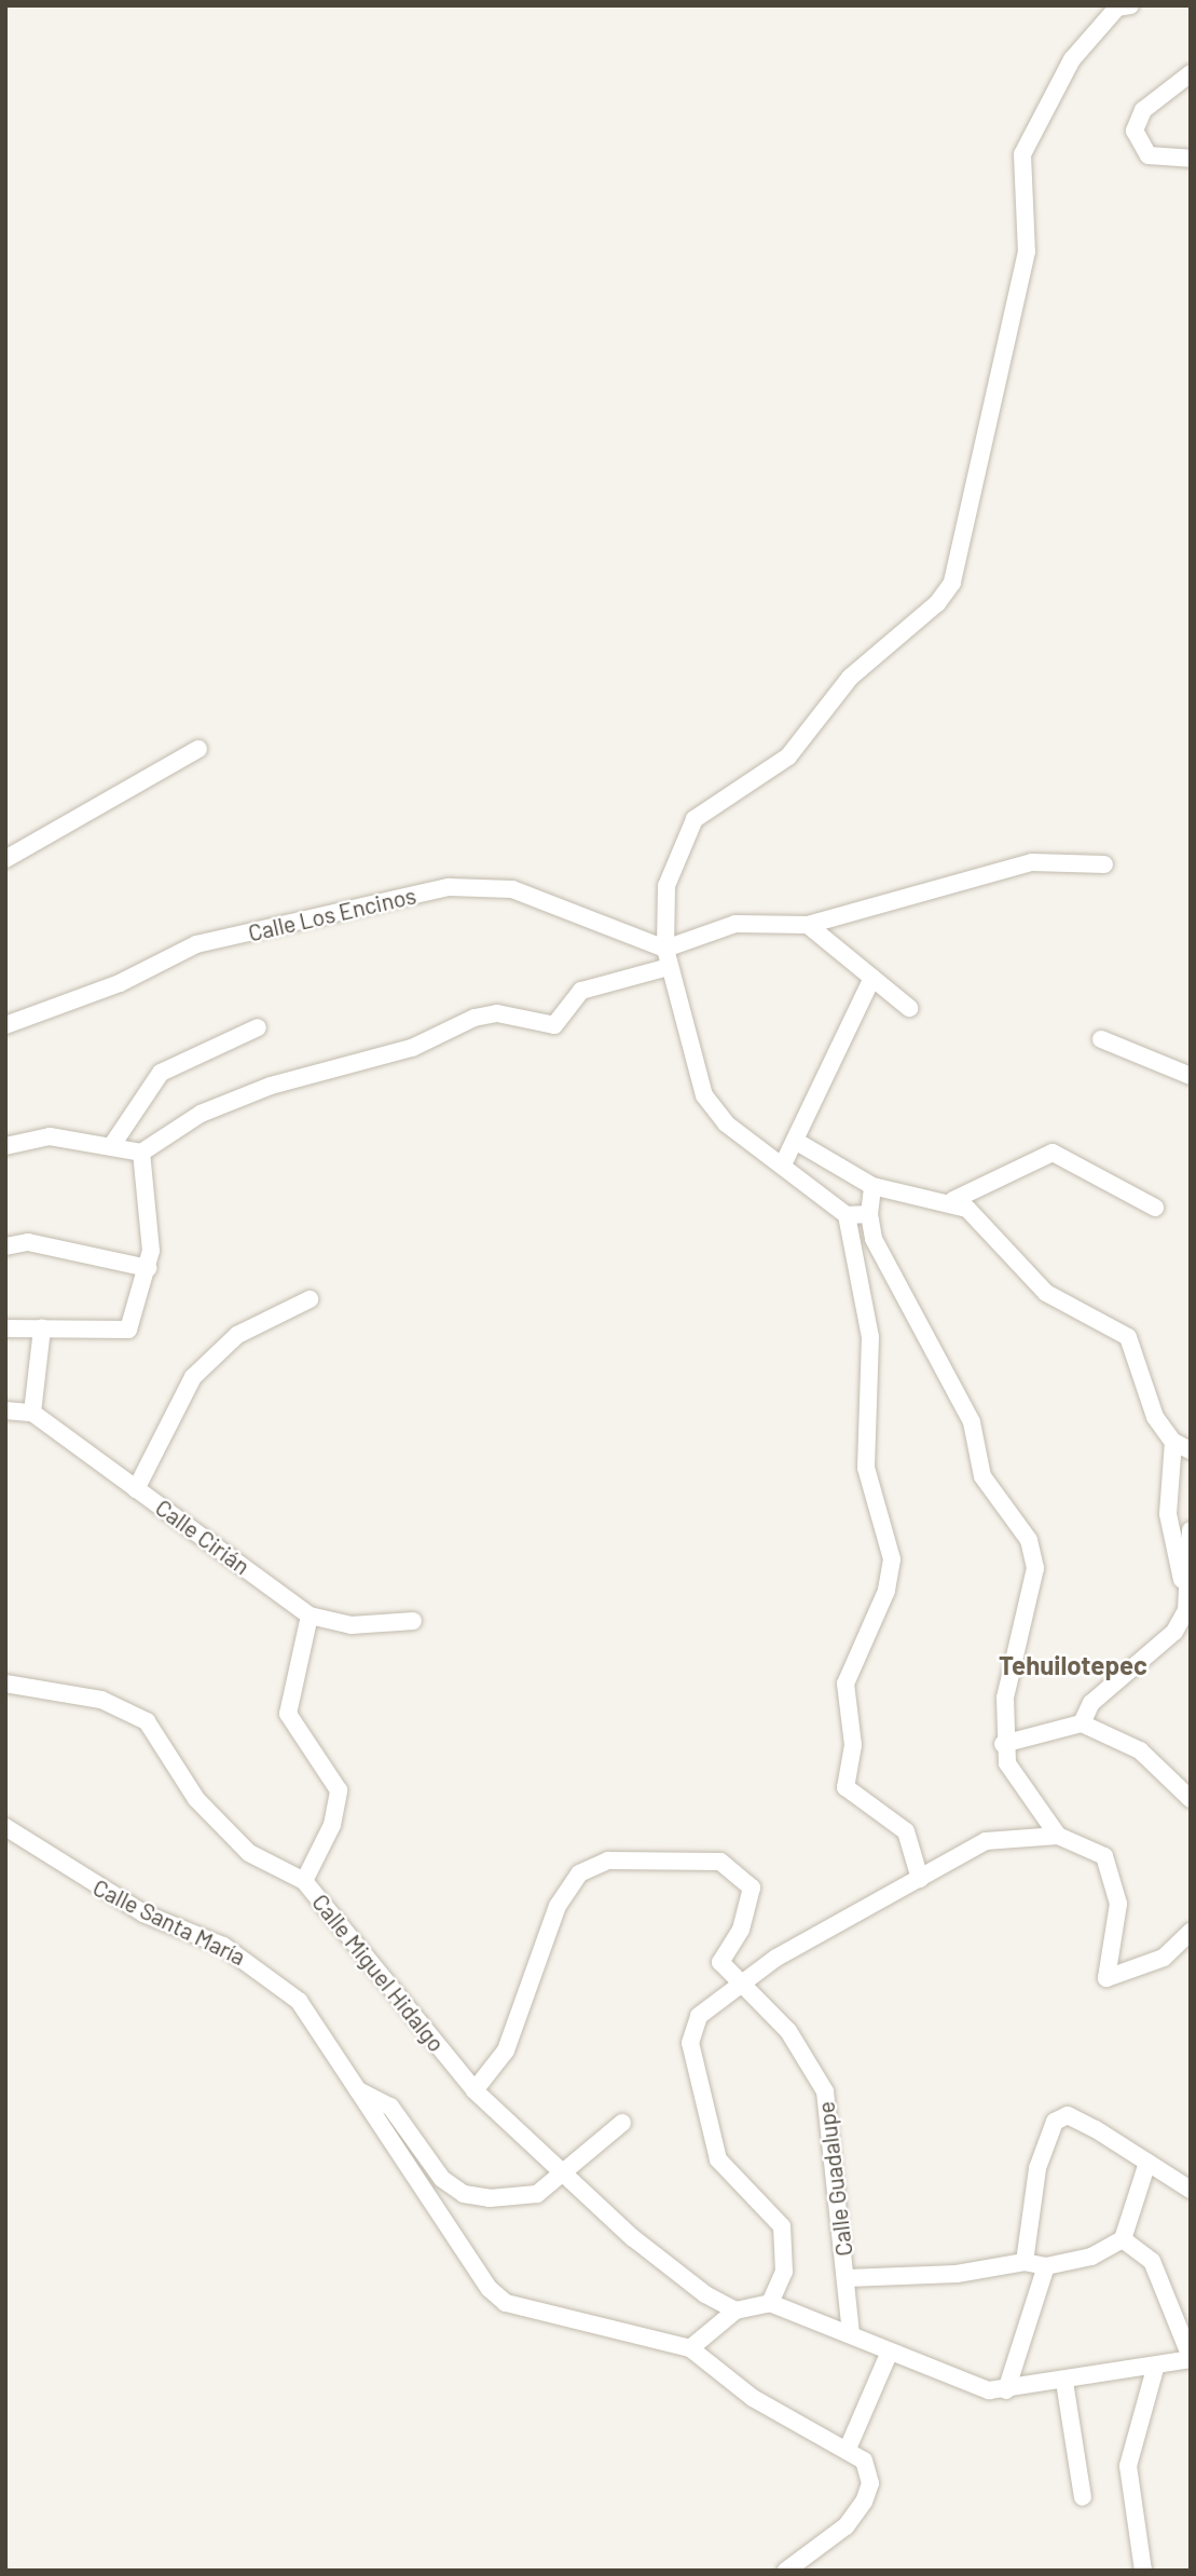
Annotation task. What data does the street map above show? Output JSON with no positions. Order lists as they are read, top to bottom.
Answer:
{
  "streets": {
    "street": [
      "Calle Los Encinos",
      "Calle Cirián",
      "Calle Santa María",
      "Calle Miguel Hidalgo",
      "Calle Guadalupe"
    ]
  },
  "crossings": [
    ["Calle Miguel Hidalgo", "Calle Guadalupe"]
  ],
  "districts": ["Tehuilotepec"]
}
